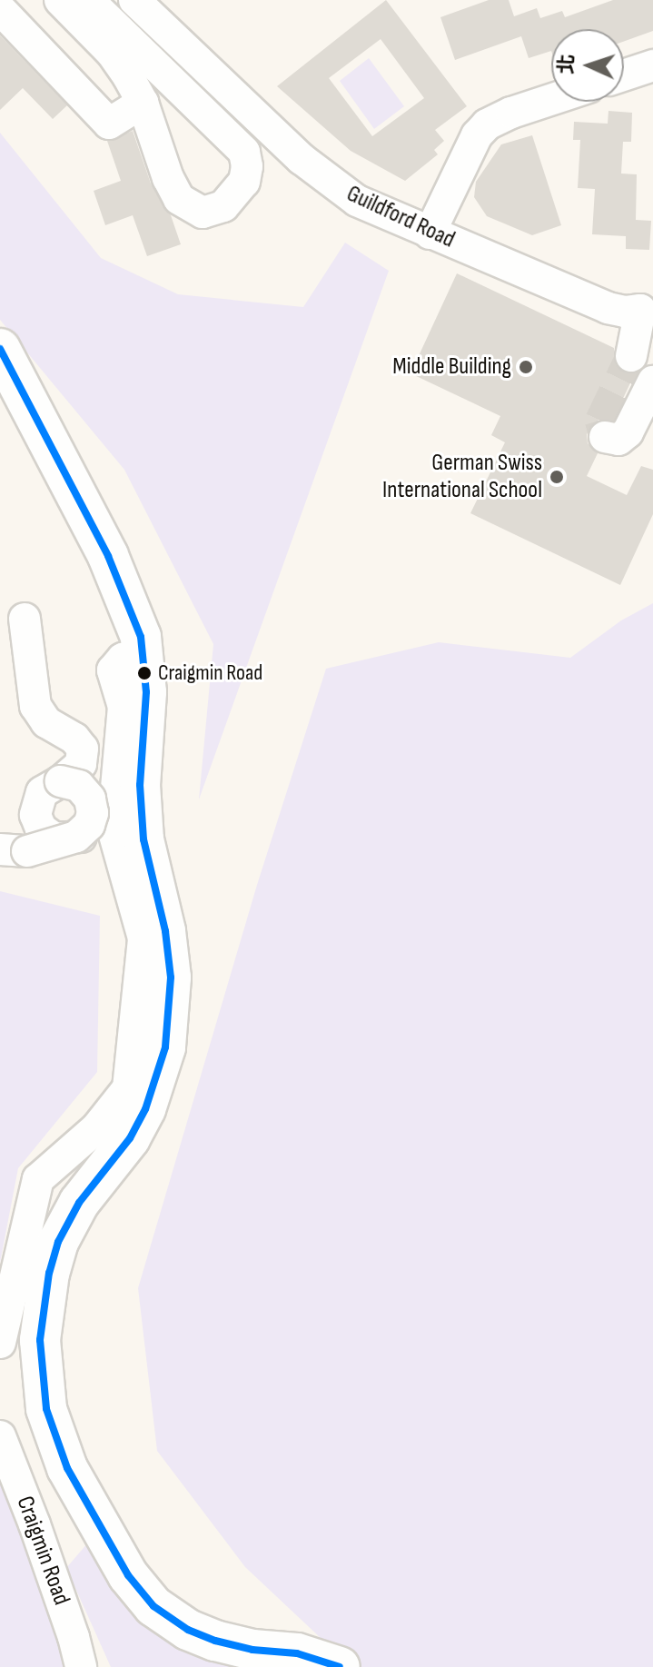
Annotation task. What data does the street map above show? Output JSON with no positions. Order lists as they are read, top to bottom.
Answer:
{
  "streets": {
    "street": ["Guildford Road", "Craigmin Road"]
  },
  "places": ["Middle Building", "German Swiss International School", "Craigmin Road"],
  "north": "left"
}
